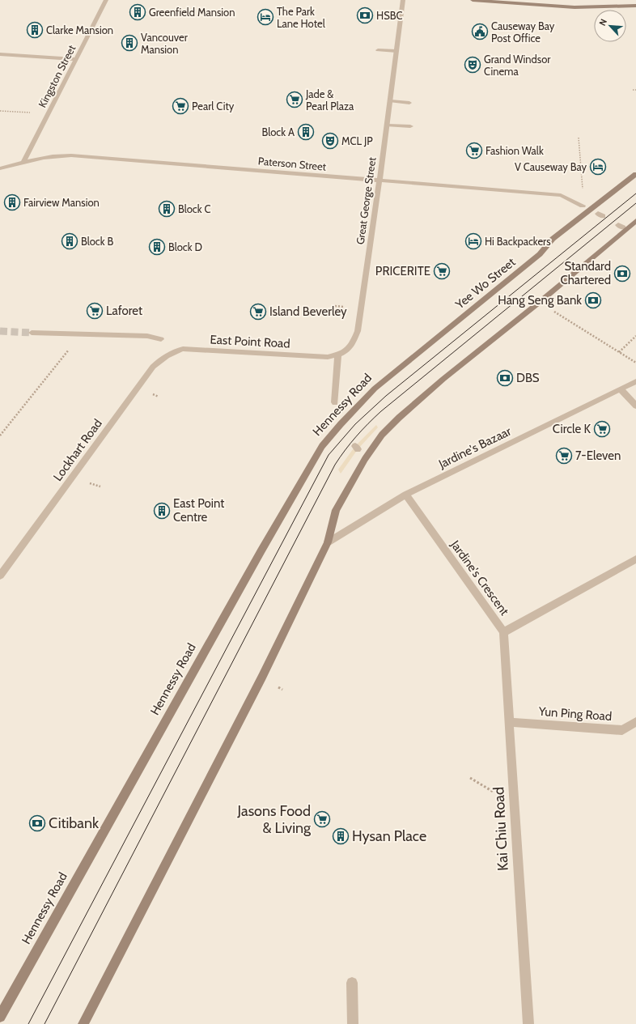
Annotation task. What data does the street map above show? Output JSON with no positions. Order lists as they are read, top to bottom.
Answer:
{
  "streets": {
    "main road": ["Yee Wo Street", "Hennessy Road"],
    "street": [
      "Kingston Street",
      "Paterson Street",
      "Great George Street",
      "East Point Road",
      "Jardine's Bazaar",
      "Lockhart Road",
      "Jardine's Crescent",
      "Yun Ping Road",
      "Kai Chiu Road"
    ]
  },
  "crossings": [
    ["Kingston Street", "Paterson Street"],
    ["Paterson Street", "Great George Street"],
    ["Great George Street", "East Point Road"],
    ["Yee Wo Street", "Hennessy Road"],
    ["East Point Road", "Lockhart Road"],
    ["Jardine's Bazaar", "Jardine's Crescent"],
    ["Jardine's Crescent", "Kai Chiu Road"],
    ["Yun Ping Road", "Kai Chiu Road"]
  ],
  "places": {
    "building": [
      "Greenfield Mansion",
      "Clarke Mansion",
      "Vancouver Mansion",
      "Block A",
      "Fairview Mansion",
      "Block C",
      "Block B",
      "Block D",
      "East Point Centre",
      "Hysan Place"
    ],
    "bank": [
      "HSBC",
      "Standard Chartered",
      "Hang Seng Bank",
      "DBS",
      "Citibank"
    ],
    "hotel": ["The Park Lane Hotel", "V Causeway Bay", "Hi Backpackers"],
    "public building": ["Causeway Bay Post Office"],
    "theatre": ["Grand Windsor Cinema", "MCL JP"],
    "supermarket": [
      "Jade & Pearl Plaza",
      "Pearl City",
      "Fashion Walk",
      "PRICERITE",
      "Laforet",
      "Island Beverley",
      "Circle K",
      "7-Eleven",
      "Jasons Food & Living"
    ]
  },
  "north": "top left"
}
